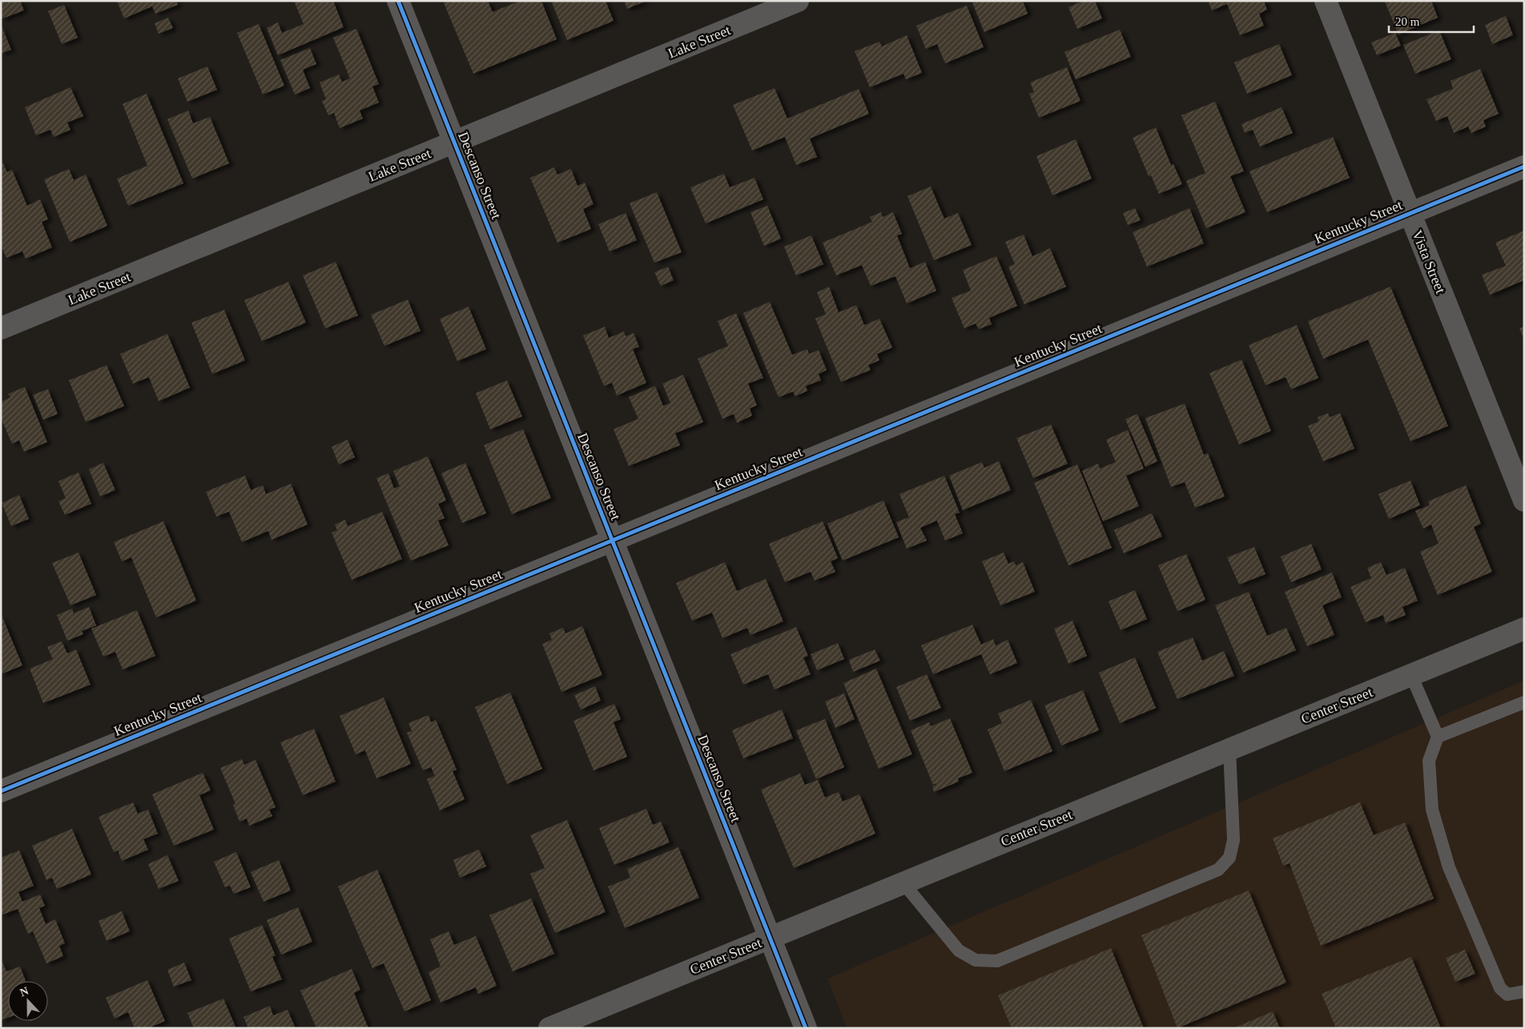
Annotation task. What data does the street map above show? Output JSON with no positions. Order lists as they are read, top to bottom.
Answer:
{
  "streets": {
    "street": [
      "Lake Street",
      "Descanso Street",
      "Kentucky Street",
      "Vista Street",
      "Center Street"
    ]
  },
  "crossings": [
    ["Lake Street", "Descanso Street"],
    ["Descanso Street", "Kentucky Street"],
    ["Descanso Street", "Center Street"],
    ["Kentucky Street", "Vista Street"]
  ],
  "scale_bar": "20 m",
  "north": "top"
}
